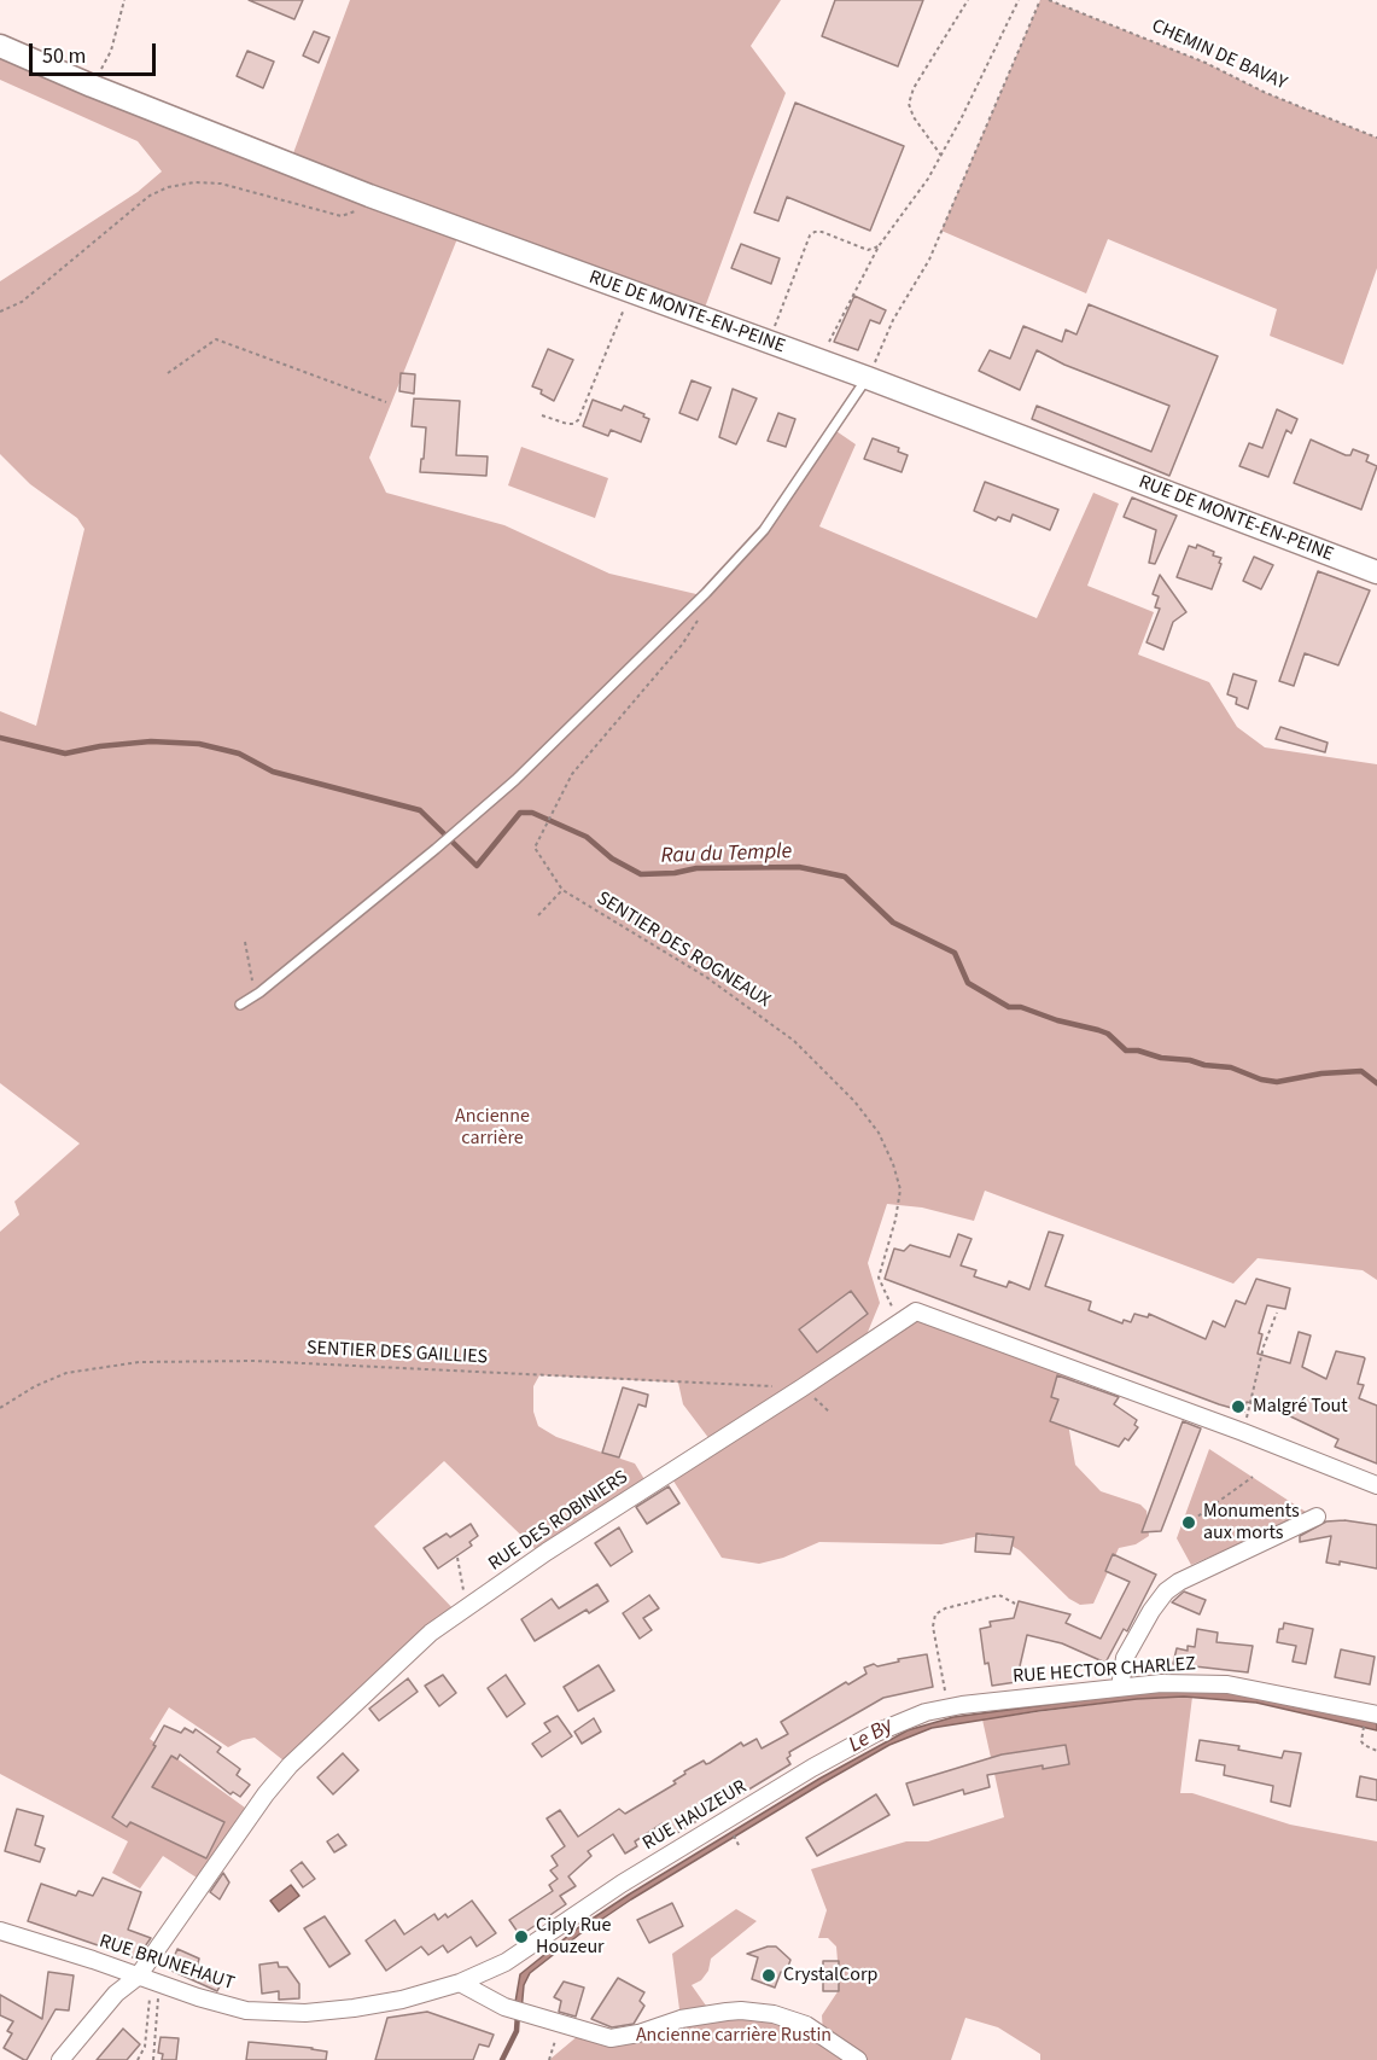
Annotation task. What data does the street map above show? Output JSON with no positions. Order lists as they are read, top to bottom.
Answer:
{
  "streets": {
    "main road": ["RUE DE MONTE-EN-PEINE"],
    "street": [
      "RUE DES ROBINIERS",
      "RUE HECTOR CHARLEZ",
      "RUE HAUZEUR",
      "RUE BRUNEHAUT"
    ],
    "path": ["CHEMIN DE BAVAY", "SENTIER DES ROGNEAUX", "SENTIER DES GAILLIES"]
  },
  "crossings": [
    ["SENTIER DES ROGNEAUX", "RUE DES ROBINIERS"],
    ["SENTIER DES GAILLIES", "RUE DES ROBINIERS"],
    ["RUE DES ROBINIERS", "RUE BRUNEHAUT"],
    ["RUE HECTOR CHARLEZ", "RUE HAUZEUR"],
    ["RUE HAUZEUR", "RUE BRUNEHAUT"]
  ],
  "water": ["Rau du Temple", "Le By"],
  "parks": ["Ancienne carrière", "Ancienne carrière Rustin"],
  "places": [
    "Malgré Tout",
    "Monuments aux morts",
    "Ciply Rue Houzeur",
    "CrystalCorp"
  ],
  "scale_bar": "50 m"
}
